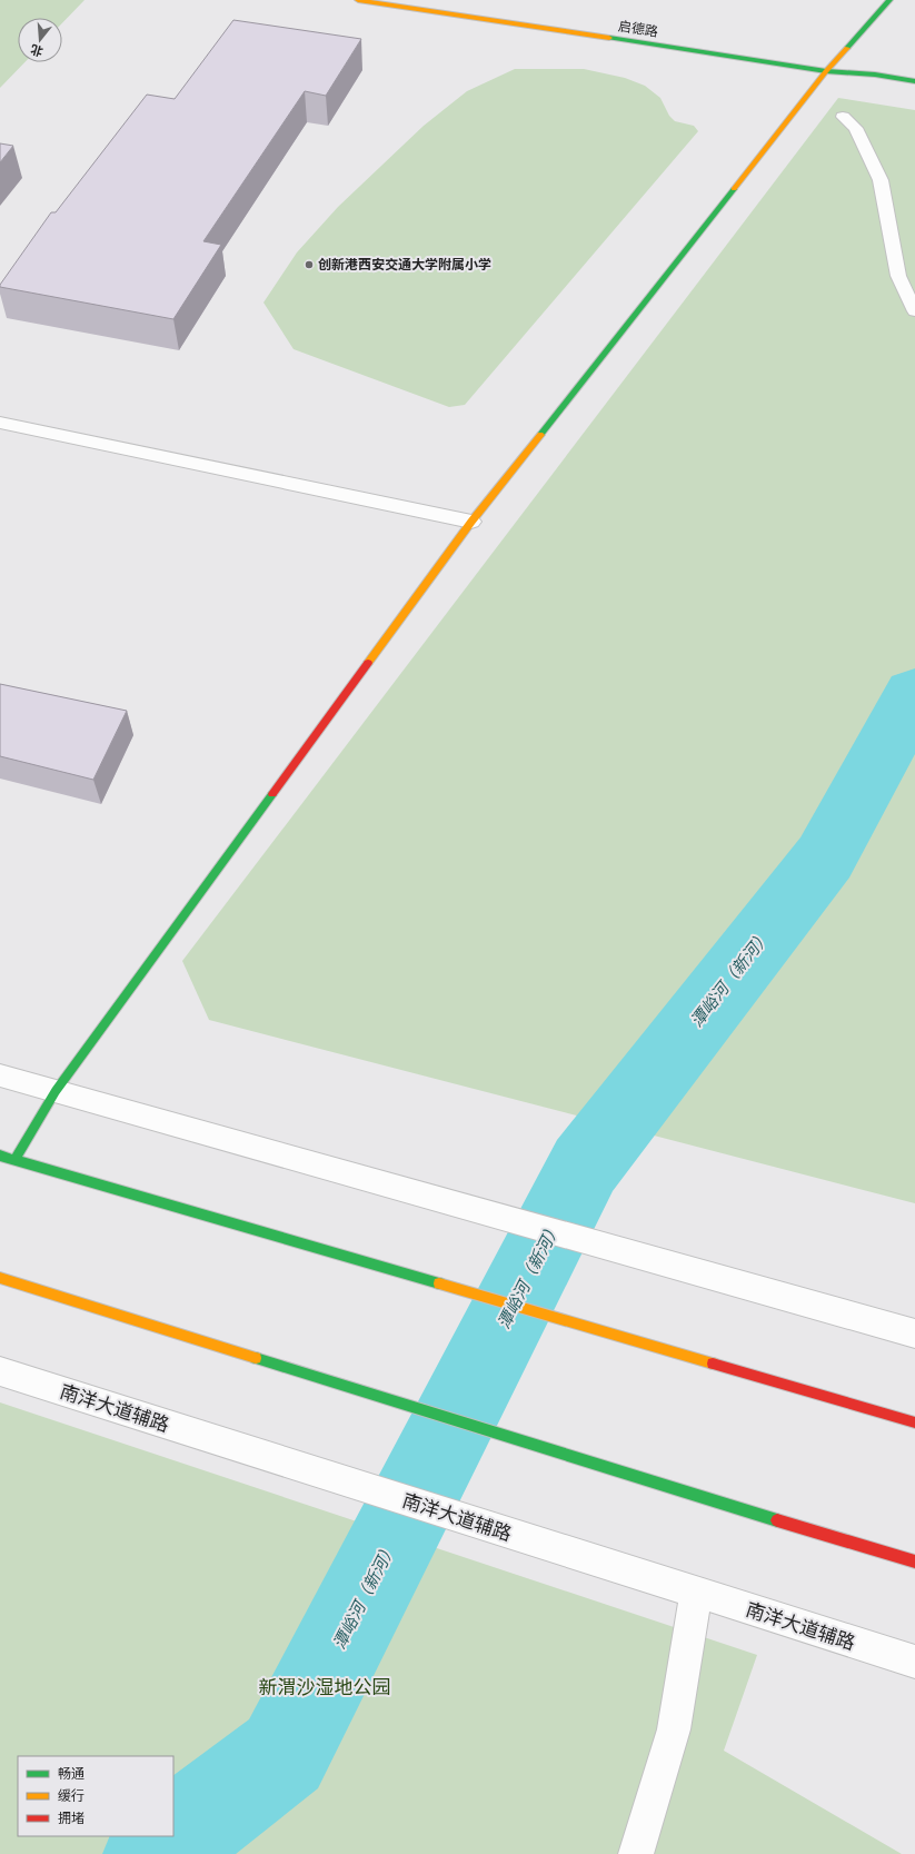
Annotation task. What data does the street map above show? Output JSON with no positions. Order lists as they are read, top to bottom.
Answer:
{
  "streets": {
    "street": ["启德路", "南洋大道辅路"]
  },
  "water": ["潭峪河（新河）"],
  "parks": ["新渭沙湿地公园"],
  "places": ["创新港西安交通大学附属小学"],
  "legend": ["畅通", "缓行", "拥堵"],
  "north": "bottom"
}
